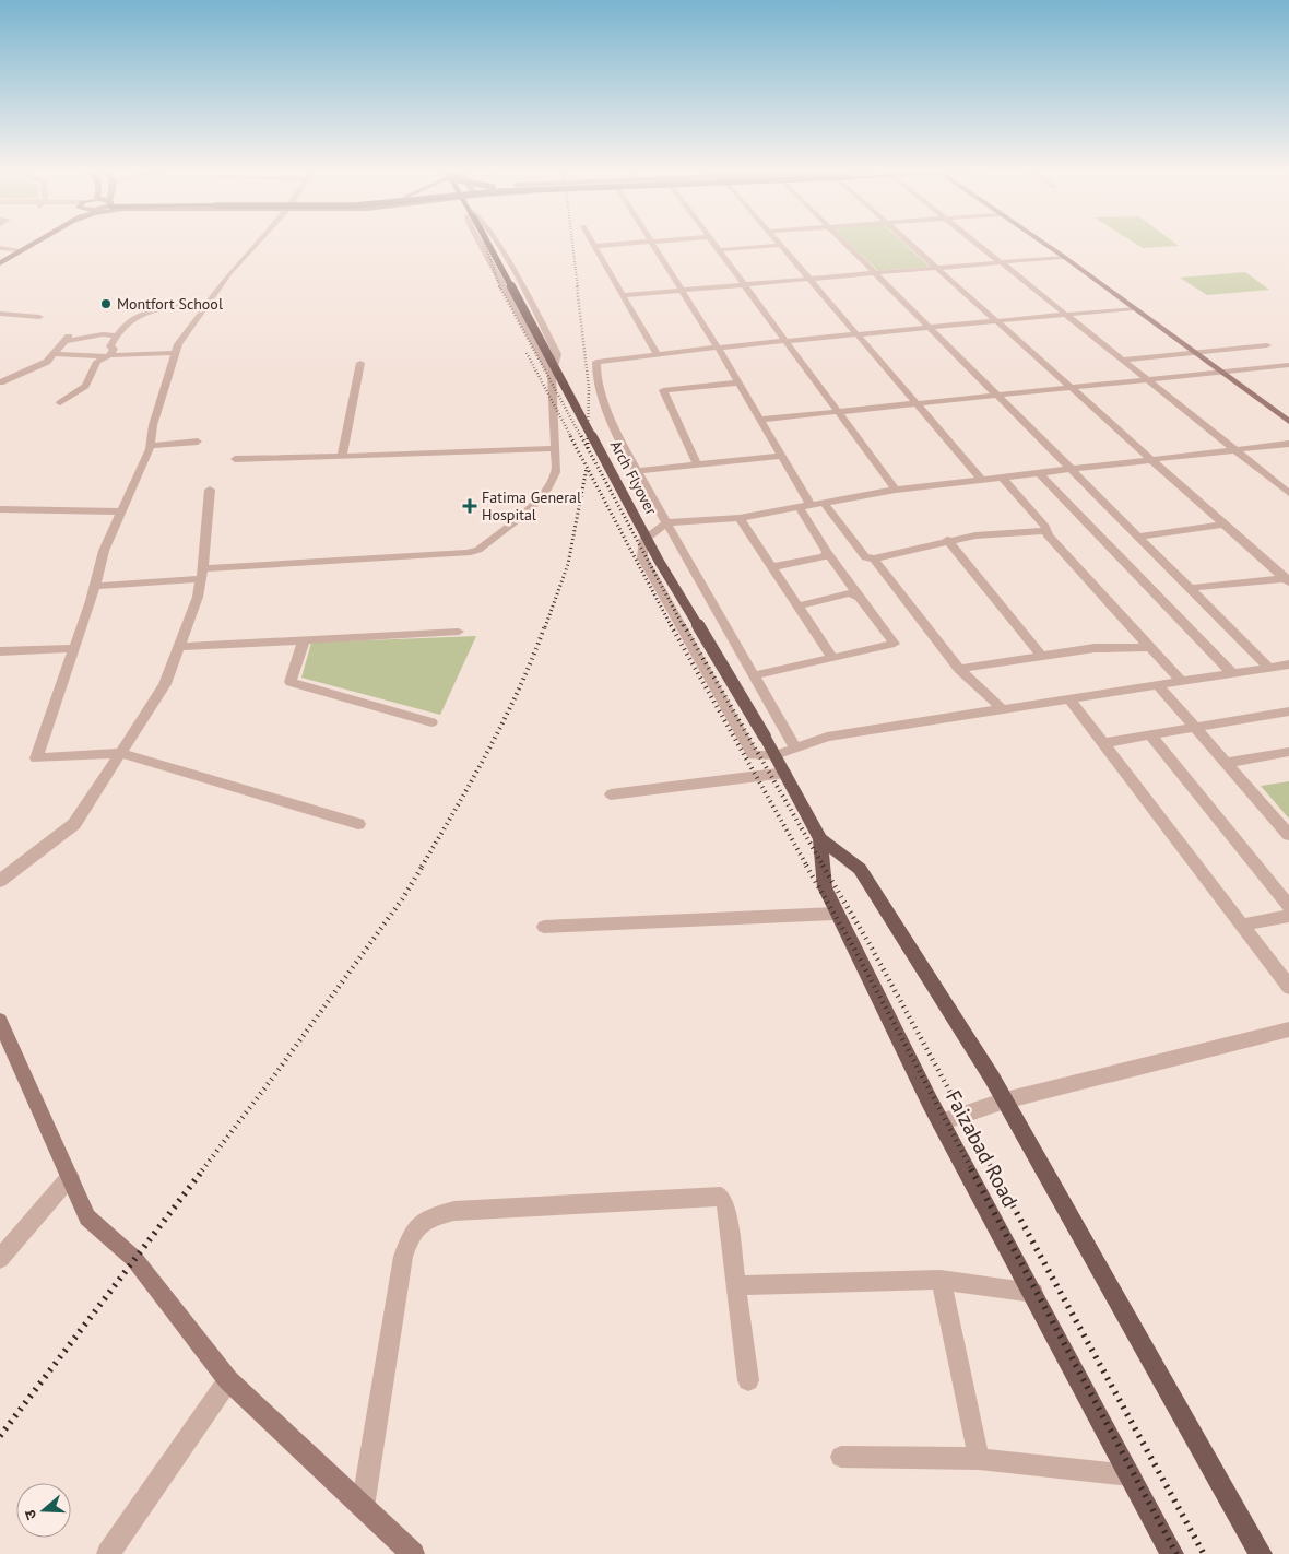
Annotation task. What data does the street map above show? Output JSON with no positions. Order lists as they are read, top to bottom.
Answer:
{
  "streets": {
    "main road": ["Arch Flyover", "Faizabad Road"]
  },
  "crossings": [
    ["Arch Flyover", "Faizabad Road"]
  ],
  "places": {
    "other": ["Montfort School"],
    "health": ["Fatima General Hospital"]
  },
  "north": "left"
}
